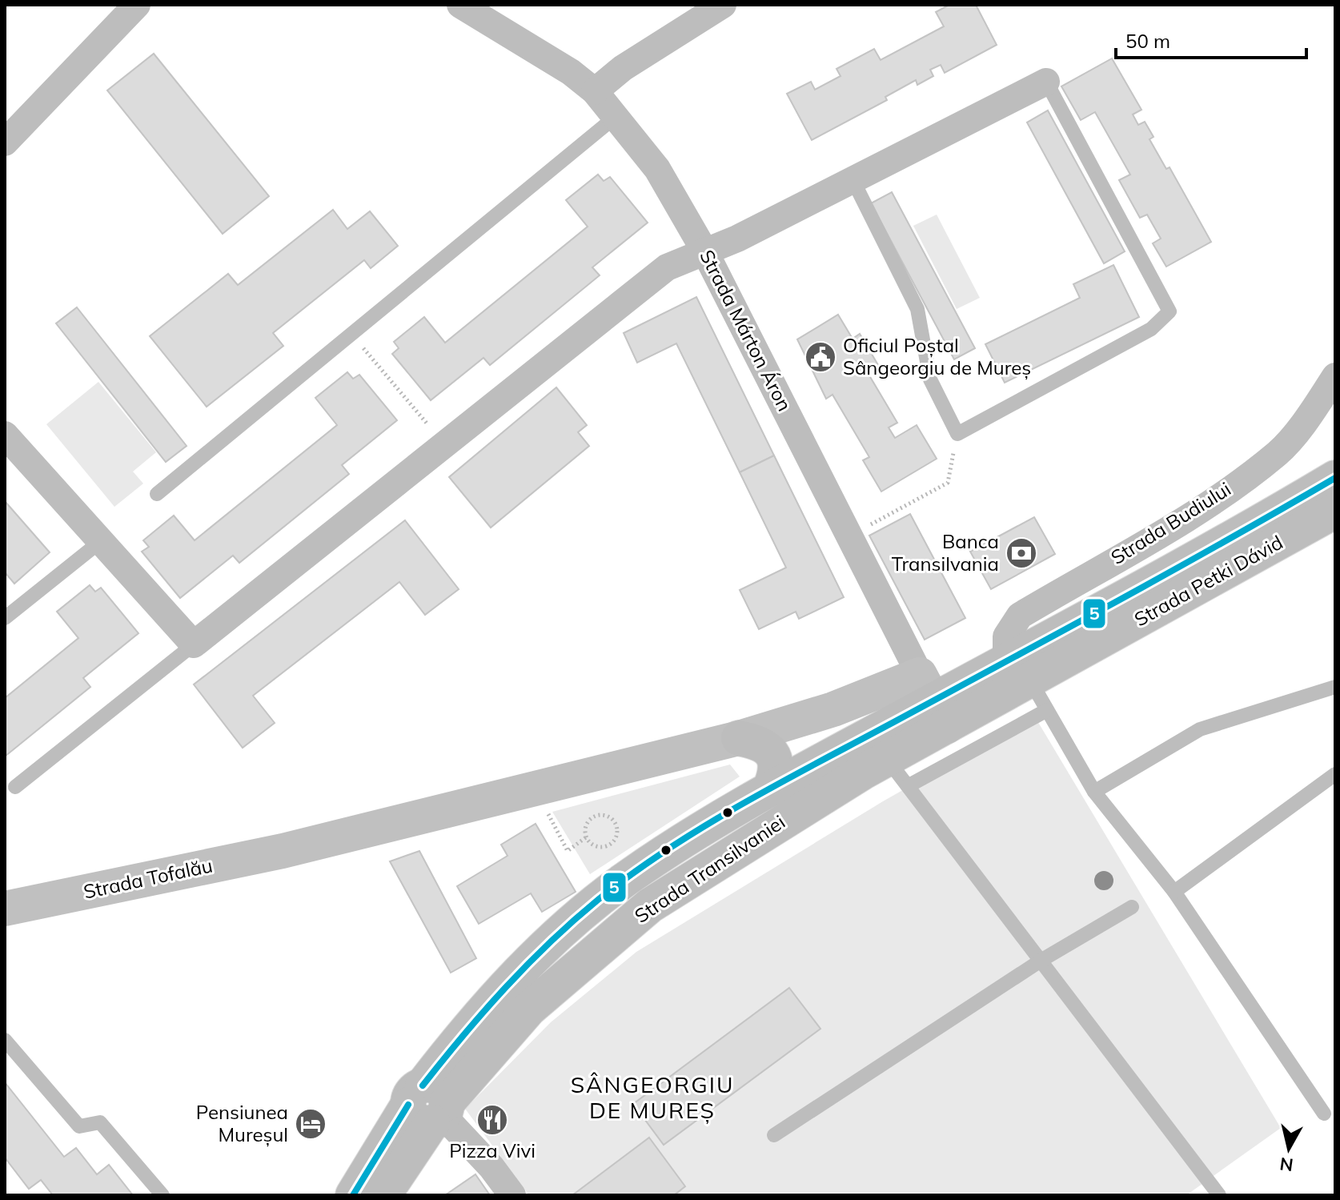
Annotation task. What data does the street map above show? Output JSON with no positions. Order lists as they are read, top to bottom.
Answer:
{
  "streets": {
    "main road": ["Strada Petki Dávid", "Strada Transilvaniei"],
    "street": ["Strada Márton Áron", "Strada Budiului", "Strada Tofalău"]
  },
  "crossings": [
    ["Strada Márton Áron", "Strada Petki Dávid"],
    ["Strada Márton Áron", "Strada Transilvaniei"],
    ["Strada Márton Áron", "Strada Tofalău"],
    ["Strada Budiului", "Strada Petki Dávid"],
    ["Strada Petki Dávid", "Strada Transilvaniei"],
    ["Strada Petki Dávid", "Strada Tofalău"],
    ["Strada Transilvaniei", "Strada Tofalău"]
  ],
  "districts": ["SÂNGEORGIU DE MUREȘ"],
  "places": {
    "public building": ["Oficiul Poștal Sângeorgiu de Mureș"],
    "bank": ["Banca Transilvania"],
    "restaurant": ["Pizza Vivi"],
    "hotel": ["Pensiunea Mureșul"]
  },
  "lines": ["transit line 5"],
  "scale_bar": "50 m",
  "north": "bottom"
}
